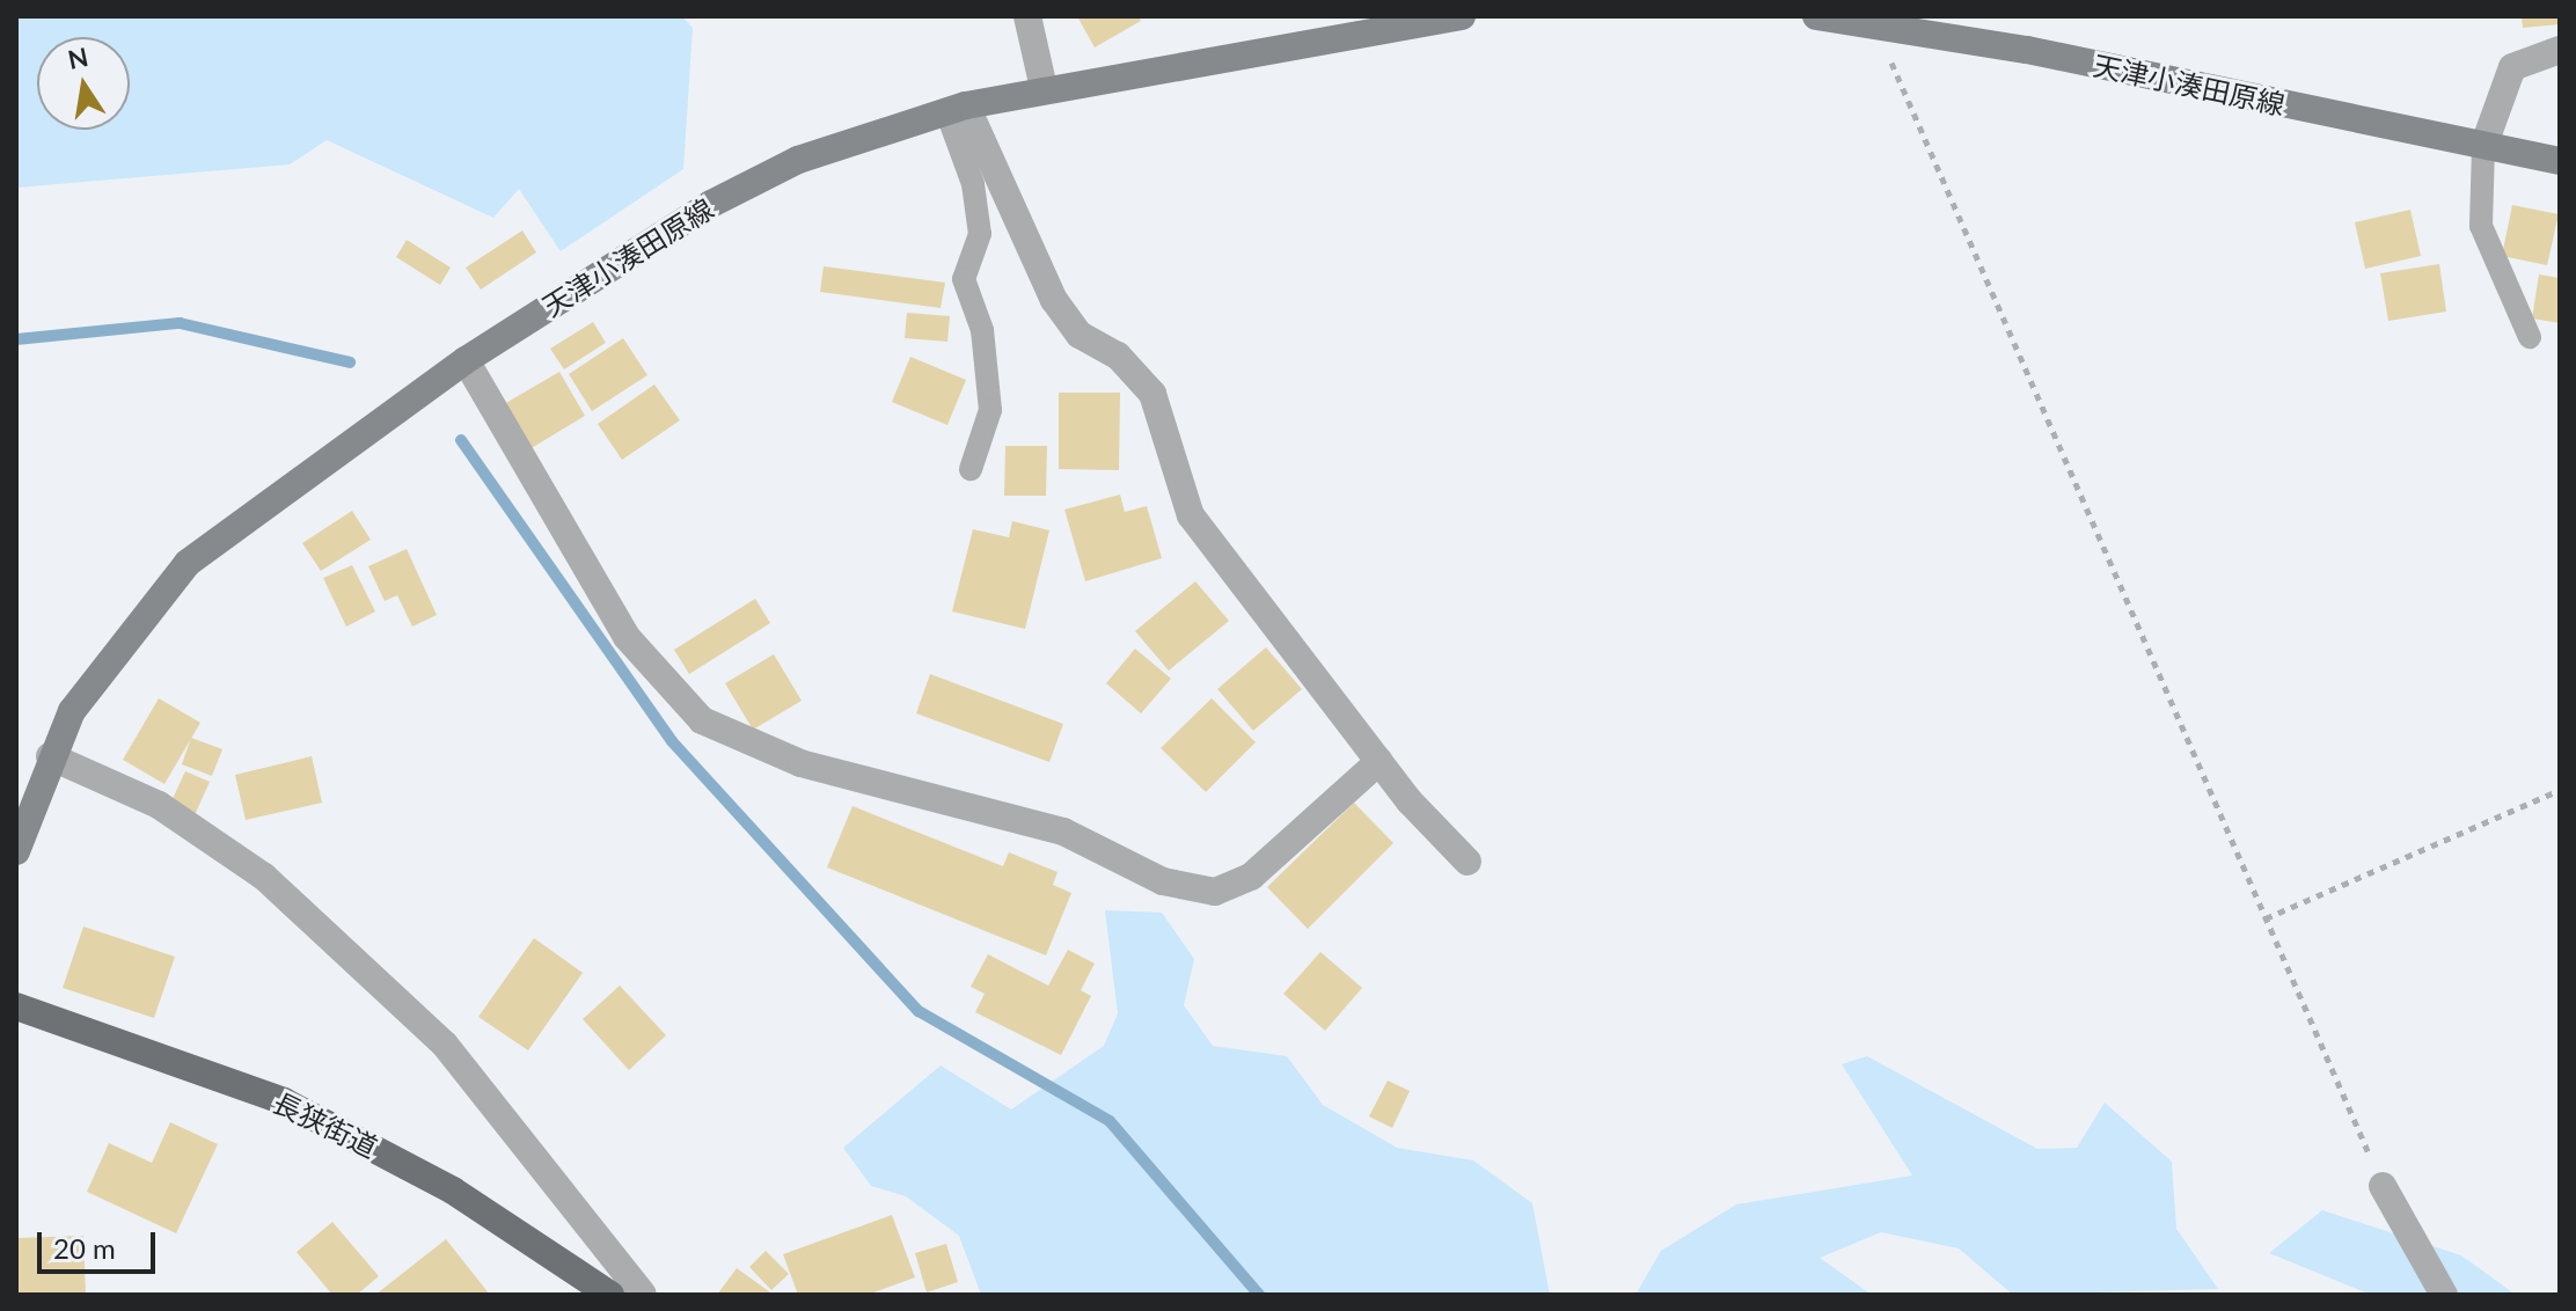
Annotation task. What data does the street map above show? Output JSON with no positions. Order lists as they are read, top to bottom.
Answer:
{
  "streets": {
    "main road": ["天津小湊田原線", "長狭街道"]
  },
  "scale_bar": "20 m",
  "north": "top"
}
